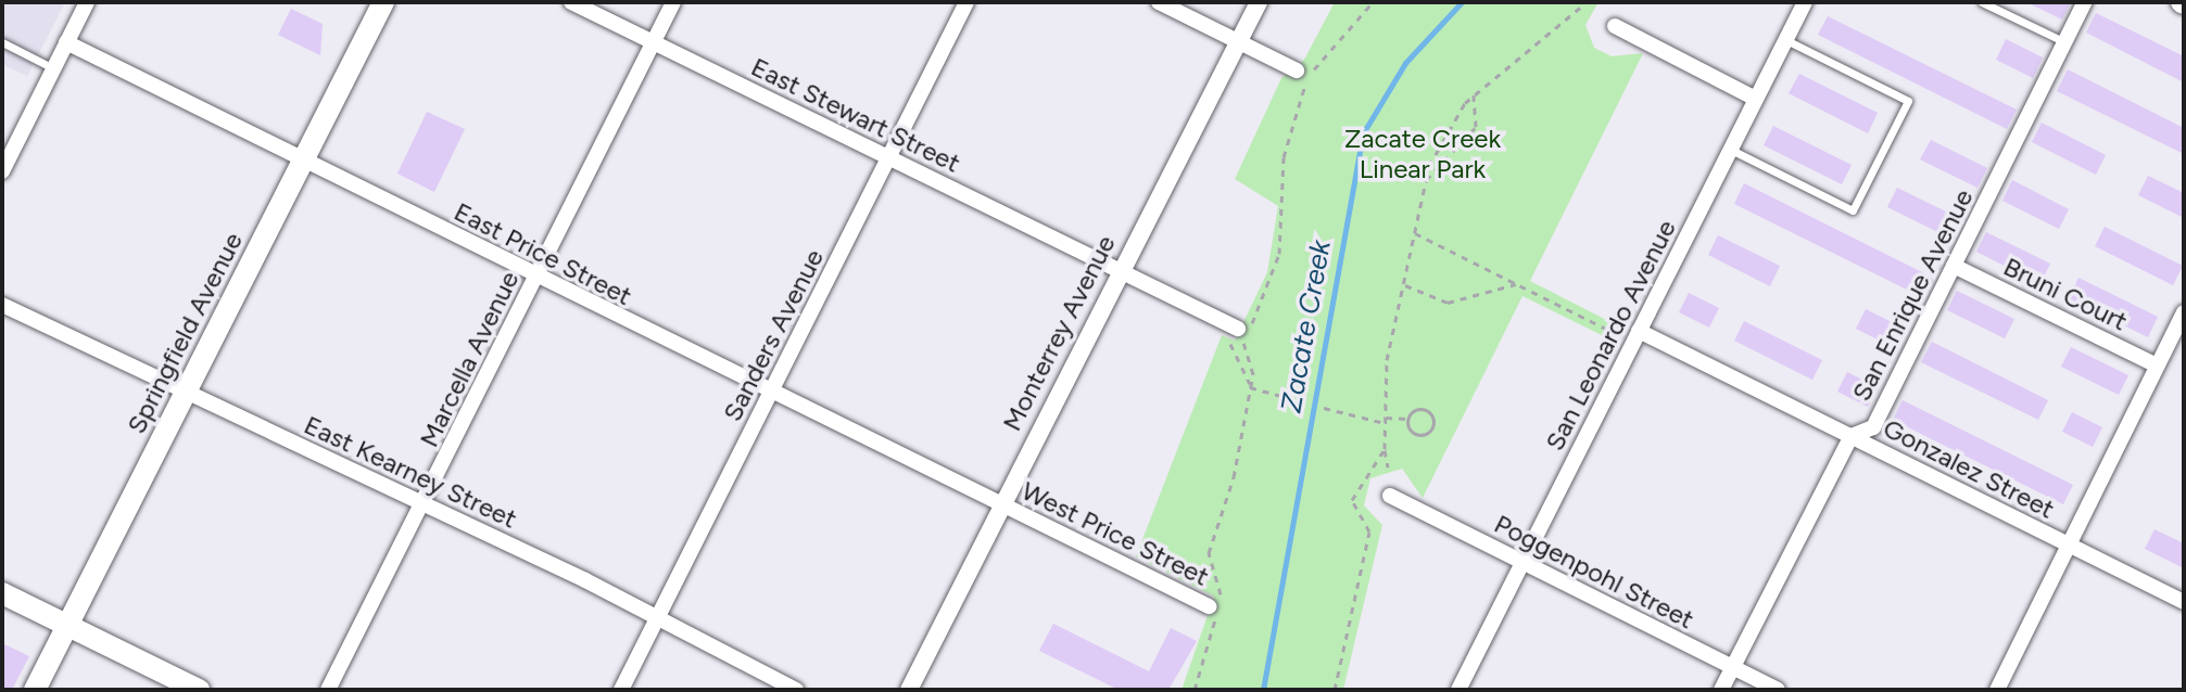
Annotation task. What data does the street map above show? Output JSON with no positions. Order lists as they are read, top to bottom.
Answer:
{
  "streets": {
    "main road": ["Springfield Avenue"],
    "street": [
      "East Stewart Street",
      "East Price Street",
      "Bruni Court",
      "San Enrique Avenue",
      "Monterrey Avenue",
      "Sanders Avenue",
      "San Leonardo Avenue",
      "Marcella Avenue",
      "Gonzalez Street",
      "East Kearney Street",
      "West Price Street",
      "Poggenpohl Street"
    ]
  },
  "crossings": [
    ["East Stewart Street", "Monterrey Avenue"],
    ["East Stewart Street", "Sanders Avenue"],
    ["East Stewart Street", "Marcella Avenue"],
    ["East Price Street", "Springfield Avenue"],
    ["East Price Street", "Monterrey Avenue"],
    ["East Price Street", "Sanders Avenue"],
    ["East Price Street", "Marcella Avenue"],
    ["East Price Street", "West Price Street"],
    ["Bruni Court", "San Enrique Avenue"],
    ["San Enrique Avenue", "Gonzalez Street"],
    ["San Enrique Avenue", "Poggenpohl Street"],
    ["Springfield Avenue", "East Kearney Street"],
    ["Monterrey Avenue", "West Price Street"],
    ["Sanders Avenue", "East Kearney Street"],
    ["San Leonardo Avenue", "Gonzalez Street"],
    ["San Leonardo Avenue", "Poggenpohl Street"],
    ["Marcella Avenue", "East Kearney Street"]
  ],
  "water": ["Zacate Creek"],
  "parks": ["Zacate Creek Linear Park"]
}
